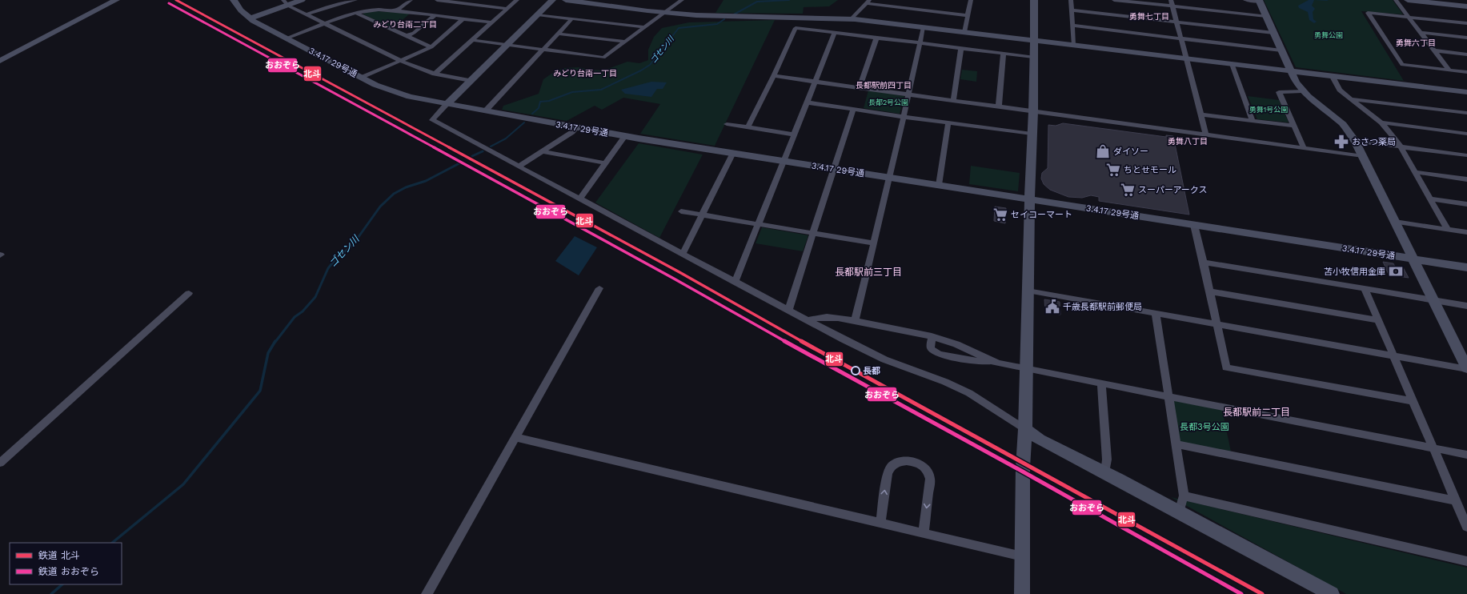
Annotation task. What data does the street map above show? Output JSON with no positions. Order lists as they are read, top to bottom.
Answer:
{
  "streets": {
    "street": ["3.4.17 29号通"]
  },
  "districts": [
    "勇舞七丁目",
    "みどり台南二丁目",
    "勇舞六丁目",
    "みどり台南一丁目",
    "長都駅前四丁目",
    "勇舞八丁目",
    "長都駅前三丁目",
    "長都駅前二丁目"
  ],
  "water": ["ゴセン川"],
  "parks": [
    "勇舞公園",
    "長都2号公園",
    "勇舞1号公園",
    "長都3号公園"
  ],
  "places": {
    "pharmacy": ["おさつ薬局"],
    "shop": ["ダイソー"],
    "supermarket": ["ちとせモール", "スーパーアークス", "セイコーマート"],
    "bank": ["苫小牧信用金庫"],
    "public building": ["千歳長都駅前郵便局"],
    "other": ["長都"]
  },
  "lines": ["rail line 北斗", "rail line おおぞら"],
  "legend": ["鉄道 北斗", "鉄道 おおぞら"]
}
